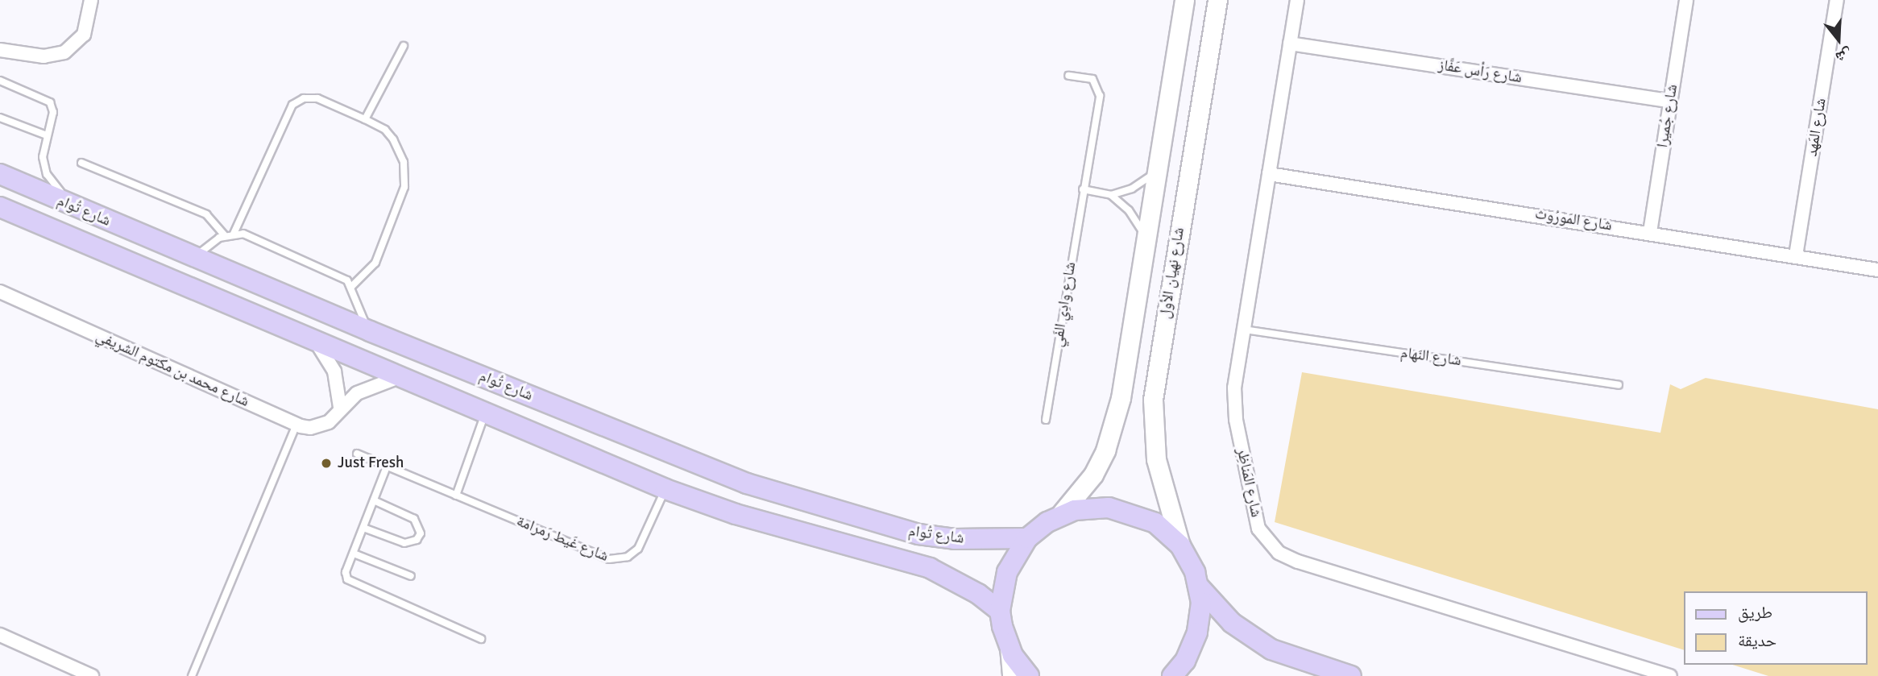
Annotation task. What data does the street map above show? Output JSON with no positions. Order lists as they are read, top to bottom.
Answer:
{
  "streets": {
    "main road": ["شارع تُوام", "شارع نهيان الأول"],
    "street": [
      "شارع رَأس عَفَّاز",
      "شارع جُميرا",
      "شارع المَهد",
      "شارع المَورُوث",
      "شارع محمد بن مكتوم الشريفي",
      "شارع المَناظِر"
    ],
    "lane": ["شارع وادِي الفَي", "شارع النَهام", "شارع غَيط رَمرامة"]
  },
  "crossings": [
    ["شارع رَأس عَفَّاز", "شارع جُميرا"],
    ["شارع رَأس عَفَّاز", "شارع المَناظِر"],
    ["شارع جُميرا", "شارع المَورُوث"],
    ["شارع المَهد", "شارع المَورُوث"],
    ["شارع تُوام", "شارع محمد بن مكتوم الشريفي"],
    ["شارع تُوام", "شارع غَيط رَمرامة"],
    ["شارع المَورُوث", "شارع المَناظِر"],
    ["شارع النَهام", "شارع المَناظِر"]
  ],
  "places": ["Just Fresh"],
  "legend": ["طريق", "حديقة"],
  "north": "bottom"
}
